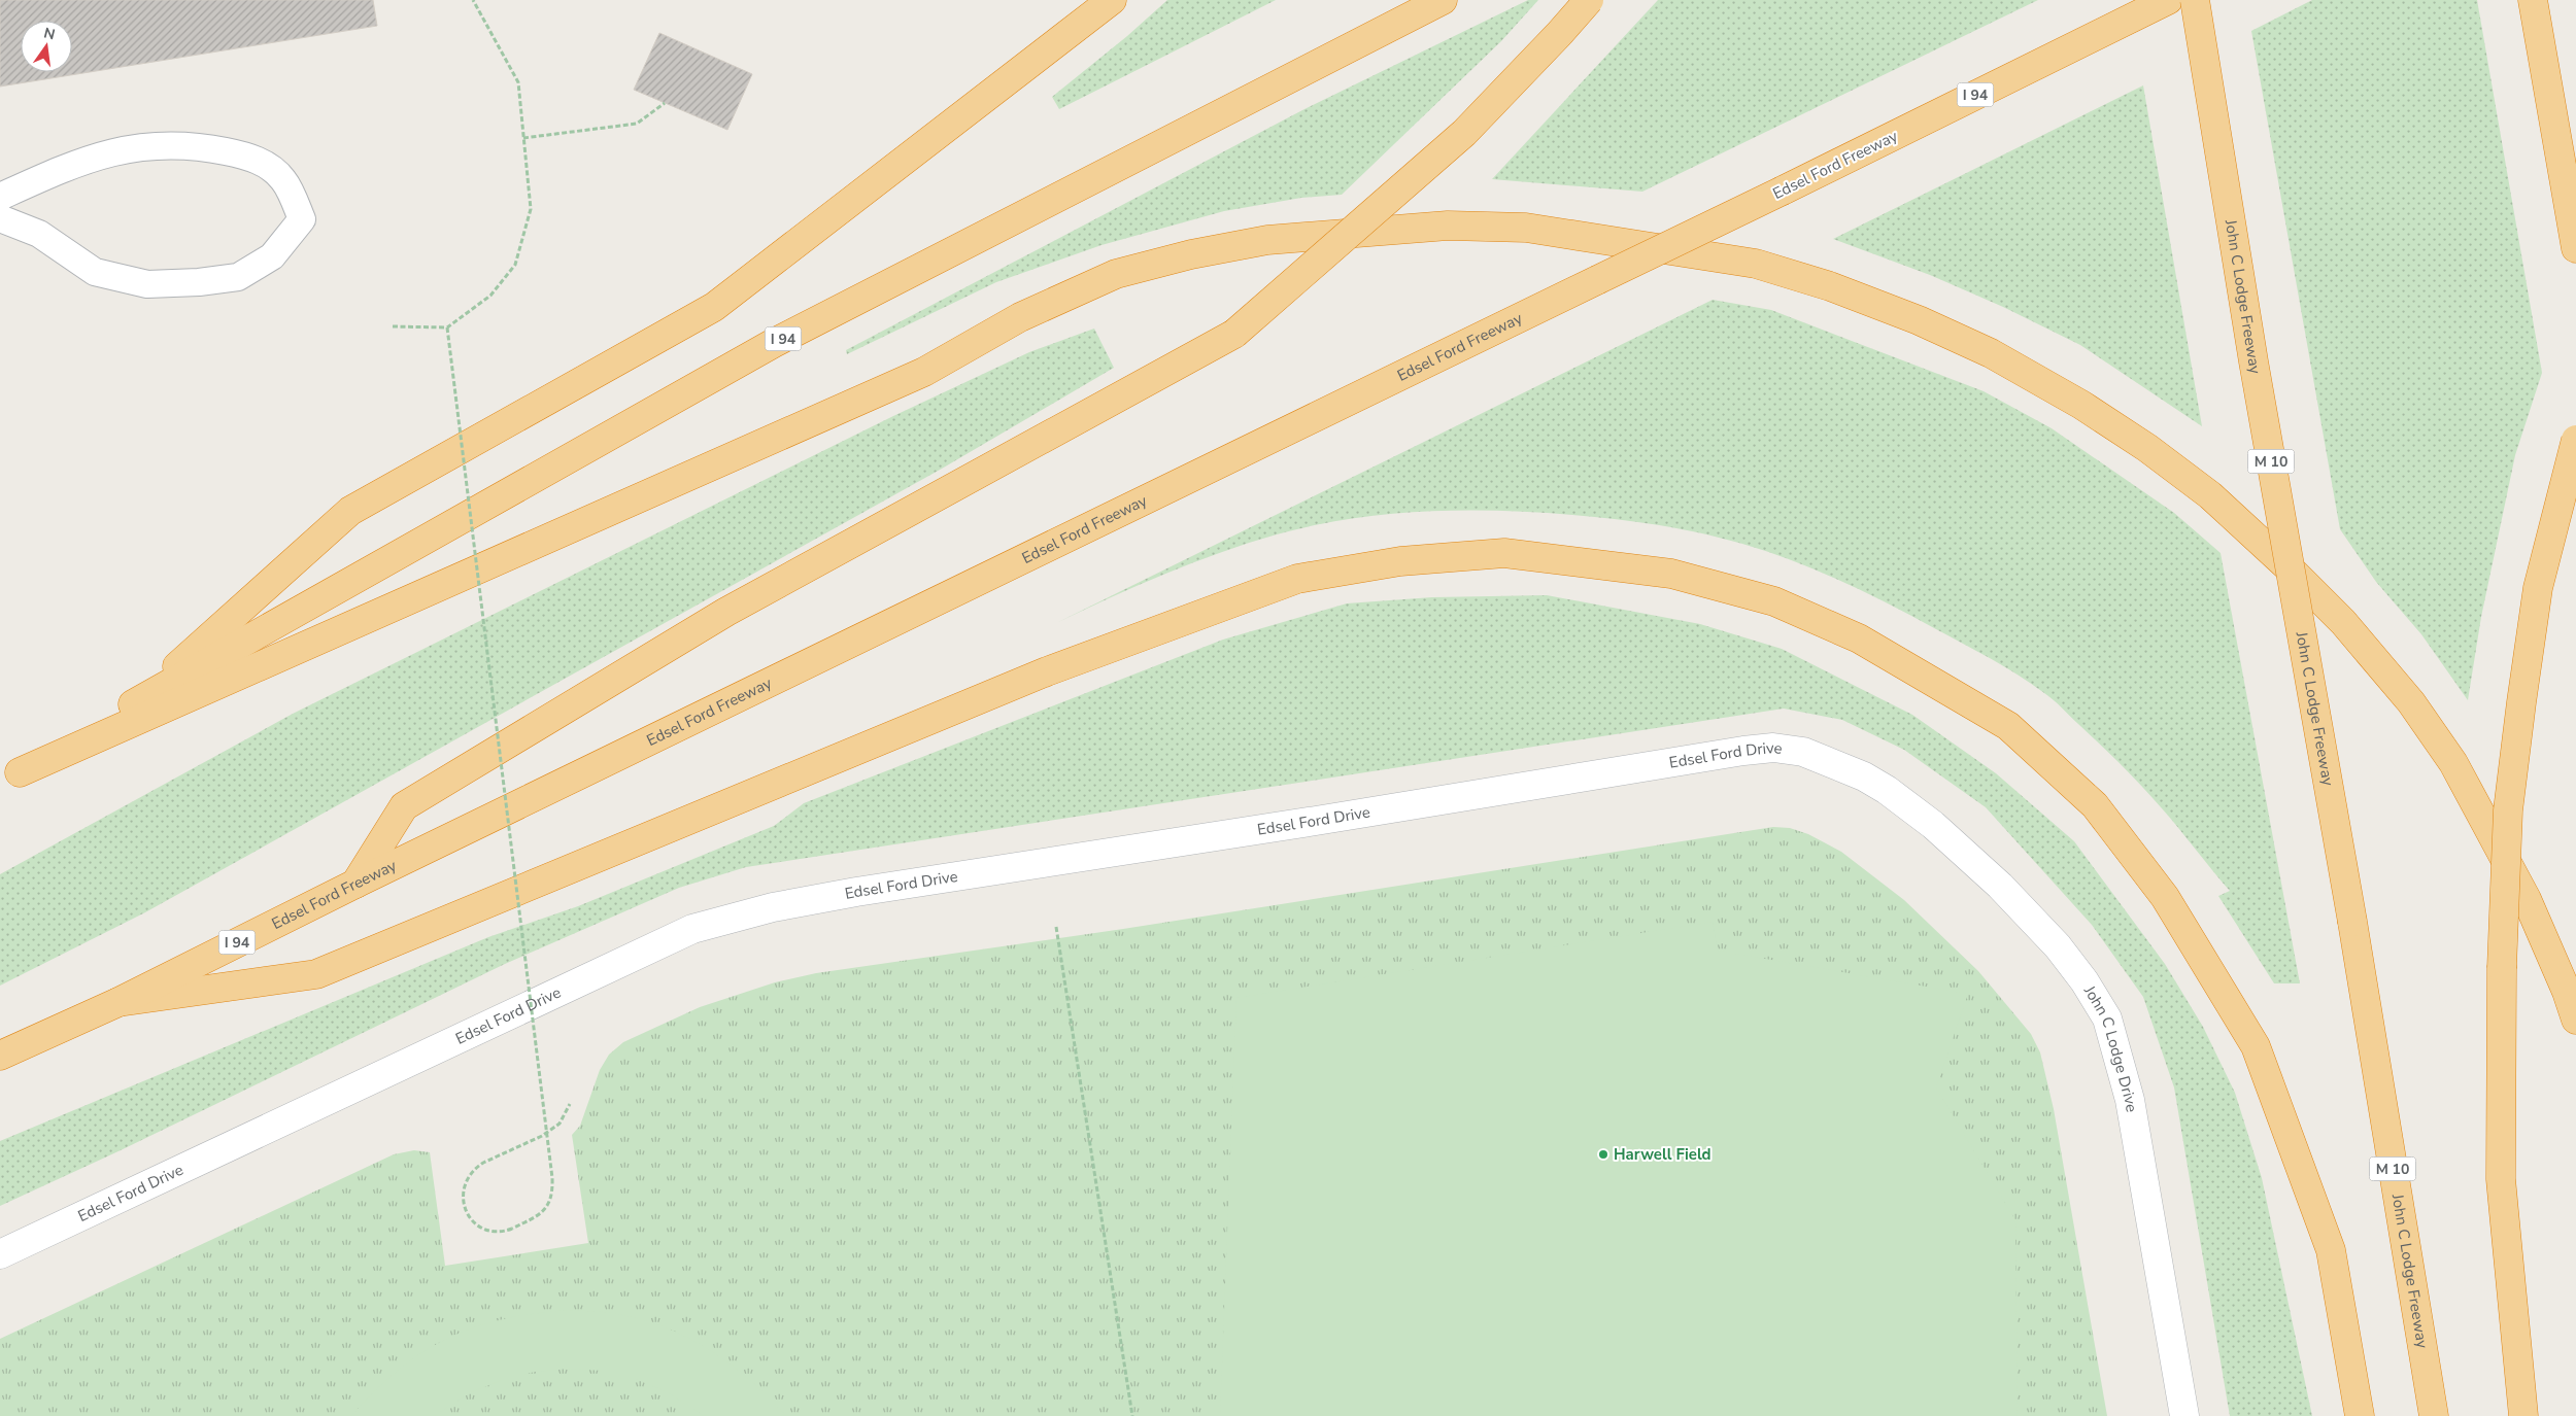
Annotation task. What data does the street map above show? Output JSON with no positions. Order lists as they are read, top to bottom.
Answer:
{
  "streets": {
    "highway": [
      "I 94",
      "Edsel Ford Freeway",
      "John C Lodge Freeway",
      "M 10"
    ],
    "street": ["Edsel Ford Drive", "John C Lodge Drive"]
  },
  "crossings": [
    ["Edsel Ford Drive", "John C Lodge Drive"]
  ],
  "places": ["Harwell Field"],
  "north": "top"
}
